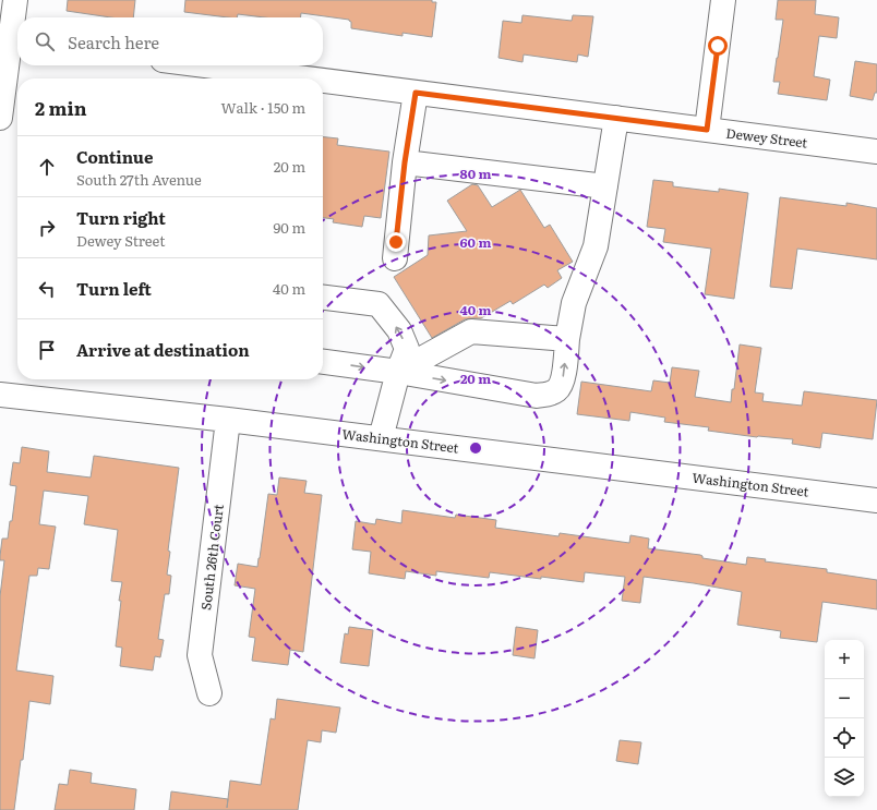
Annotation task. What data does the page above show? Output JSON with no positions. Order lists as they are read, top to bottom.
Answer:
{
  "streets": {
    "street": ["Dewey Street", "Washington Street", "South 26th Court"]
  },
  "crossings": [
    ["Washington Street", "South 26th Court"]
  ],
  "page": {
    "search": "Search here",
    "heading": ["2 min", "Walk · 150 m"],
    "list": [
      ["Continue", "South 27th Avenue", "20 m"],
      ["Turn right", "Dewey Street", "90 m"],
      ["Turn left", "40 m"],
      "Arrive at destination"
    ],
    "map_buttons": ["+", "−"]
  },
  "rings": [
    "80 m",
    "60 m",
    "40 m",
    "20 m"
  ]
}
